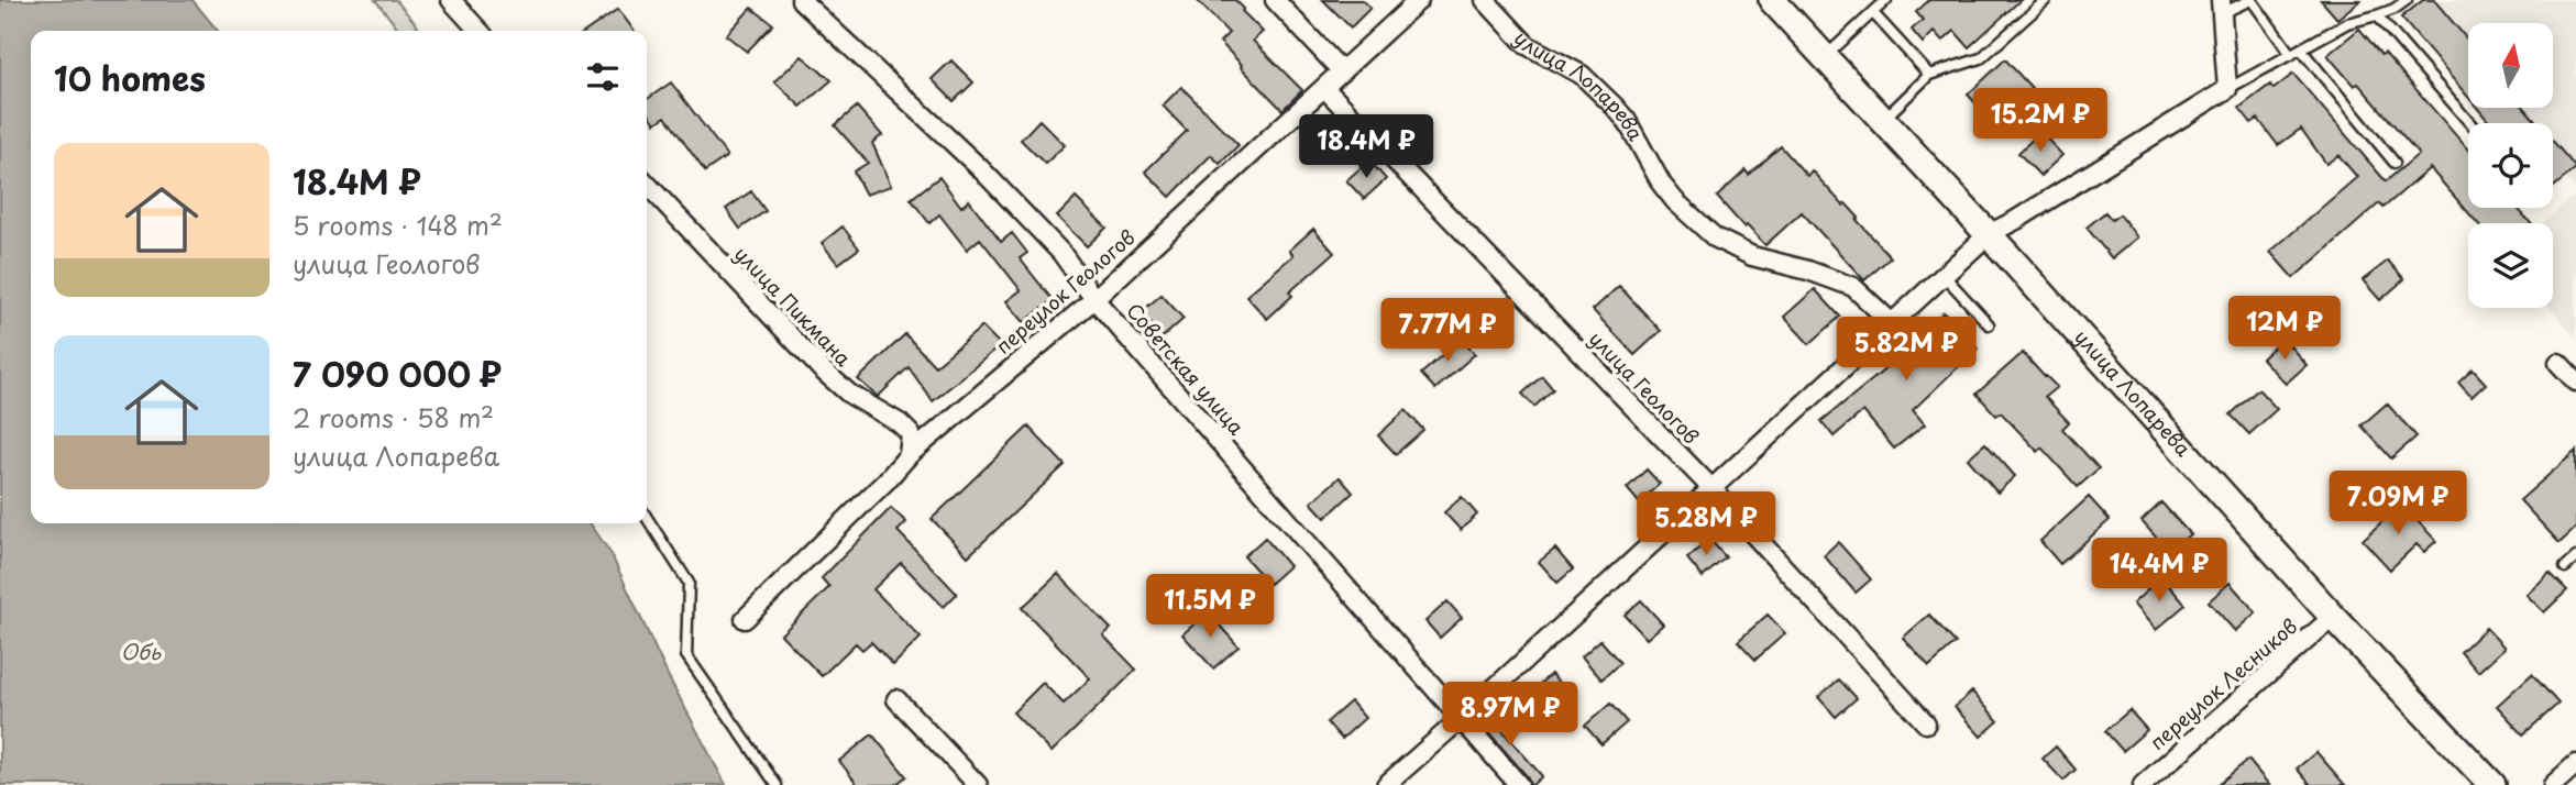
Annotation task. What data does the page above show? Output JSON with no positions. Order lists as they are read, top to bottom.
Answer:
{
  "streets": {
    "main road": ["улица Лопарева"],
    "street": [
      "переулок Геологов",
      "улица Пикмана",
      "Советская улица",
      "улица Геологов",
      "переулок Лесников"
    ]
  },
  "crossings": [
    ["улица Лопарева", "переулок Лесников"],
    ["переулок Геологов", "улица Пикмана"],
    ["переулок Геологов", "Советская улица"],
    ["переулок Геологов", "улица Геологов"]
  ],
  "water": ["Обь"],
  "north": "top",
  "page": {
    "heading": "10 homes",
    "price": [
      "15.2M ₽",
      "18.4M ₽",
      "12M ₽",
      "7.77M ₽",
      "5.82M ₽",
      "7.09M ₽",
      "5.28M ₽",
      "14.4M ₽",
      "11.5M ₽",
      "8.97M ₽"
    ],
    "list": [
      {
        "name": "18.4M ₽",
        "note": "5 rooms · 148 m² · улица Геологов"
      },
      {
        "name": "7 090 000 ₽",
        "note": "2 rooms · 58 m² · улица Лопарева"
      }
    ]
  }
}
